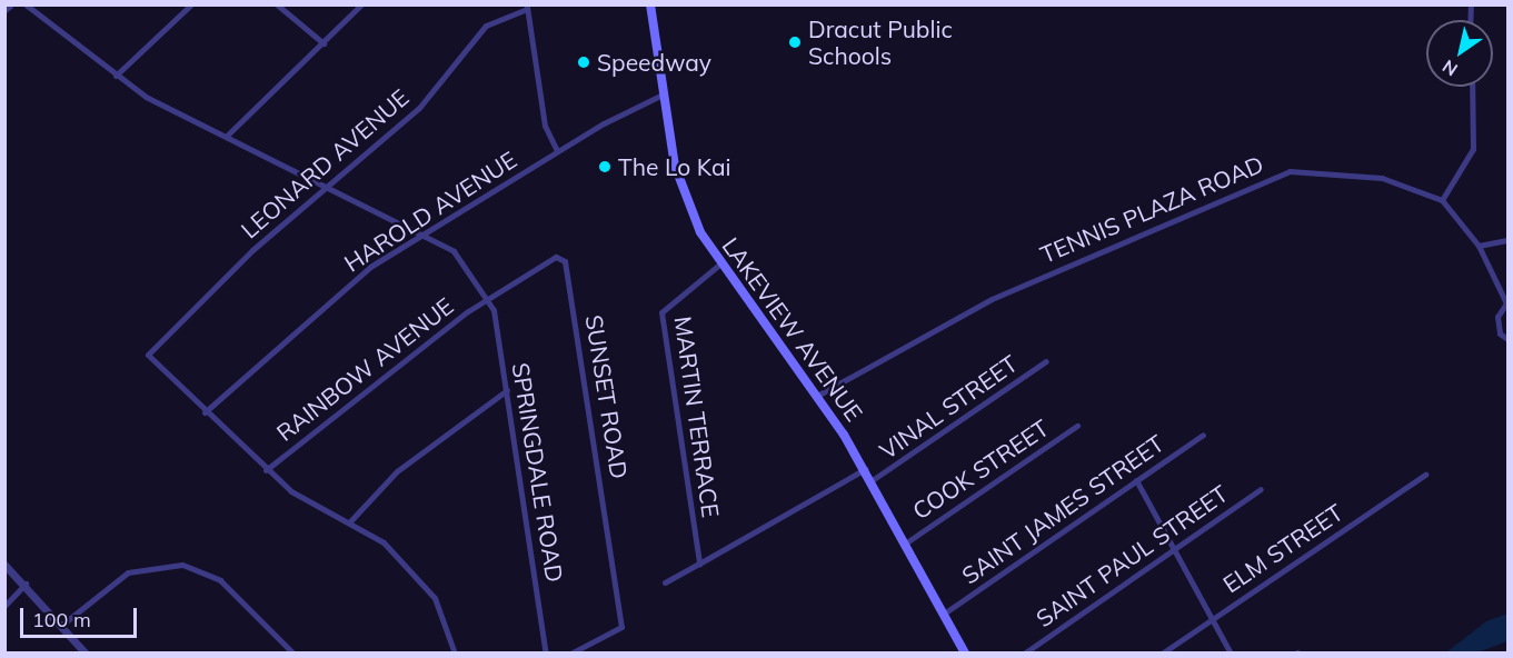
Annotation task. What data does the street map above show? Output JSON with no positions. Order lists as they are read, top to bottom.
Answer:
{
  "streets": {
    "main road": ["LAKEVIEW AVENUE"],
    "street": [
      "LEONARD AVENUE",
      "TENNIS PLAZA ROAD",
      "HAROLD AVENUE",
      "RAINBOW AVENUE",
      "SUNSET ROAD",
      "VINAL STREET",
      "MARTIN TERRACE",
      "COOK STREET",
      "SPRINGDALE ROAD",
      "SAINT JAMES STREET",
      "ELM STREET",
      "SAINT PAUL STREET"
    ]
  },
  "crossings": [
    ["LEONARD AVENUE", "HAROLD AVENUE"],
    ["TENNIS PLAZA ROAD", "LAKEVIEW AVENUE"],
    ["HAROLD AVENUE", "LAKEVIEW AVENUE"],
    ["LAKEVIEW AVENUE", "VINAL STREET"],
    ["LAKEVIEW AVENUE", "MARTIN TERRACE"],
    ["LAKEVIEW AVENUE", "COOK STREET"],
    ["LAKEVIEW AVENUE", "SAINT JAMES STREET"],
    ["RAINBOW AVENUE", "SUNSET ROAD"],
    ["RAINBOW AVENUE", "SPRINGDALE ROAD"],
    ["SUNSET ROAD", "SPRINGDALE ROAD"]
  ],
  "places": ["Dracut Public Schools", "Speedway", "The Lo Kai"],
  "scale_bar": "100 m",
  "north": "bottom left"
}
